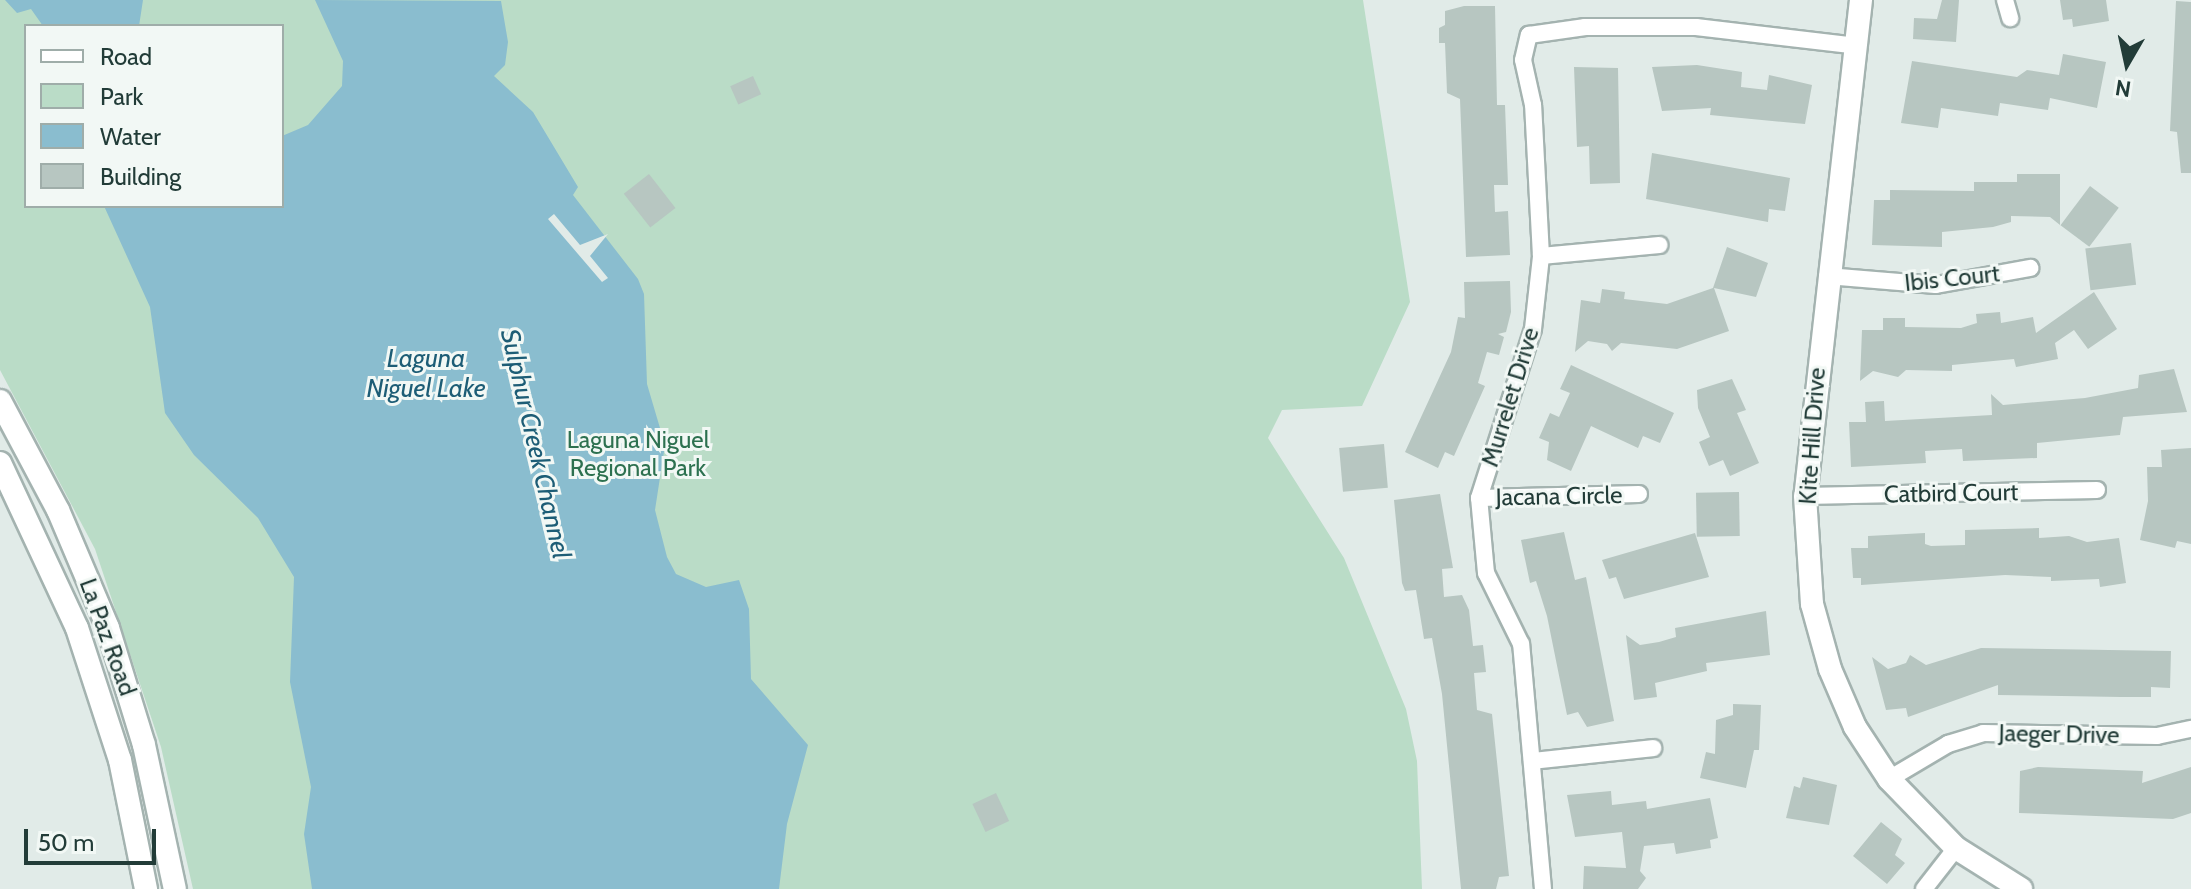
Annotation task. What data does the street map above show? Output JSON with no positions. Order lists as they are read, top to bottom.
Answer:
{
  "streets": {
    "street": [
      "Ibis Court",
      "Murrelet Drive",
      "Kite Hill Drive",
      "Catbird Court",
      "Jacana Circle",
      "La Paz Road",
      "Jaeger Drive"
    ]
  },
  "crossings": [
    ["Ibis Court", "Kite Hill Drive"],
    ["Murrelet Drive", "Kite Hill Drive"],
    ["Murrelet Drive", "Jacana Circle"],
    ["Kite Hill Drive", "Catbird Court"],
    ["Kite Hill Drive", "Jaeger Drive"]
  ],
  "water": ["Laguna Niguel Lake", "Sulphur Creek Channel"],
  "parks": ["Laguna Niguel Regional Park"],
  "legend": [
    "Road",
    "Park",
    "Water",
    "Building"
  ],
  "scale_bar": "50 m",
  "north": "bottom"
}
